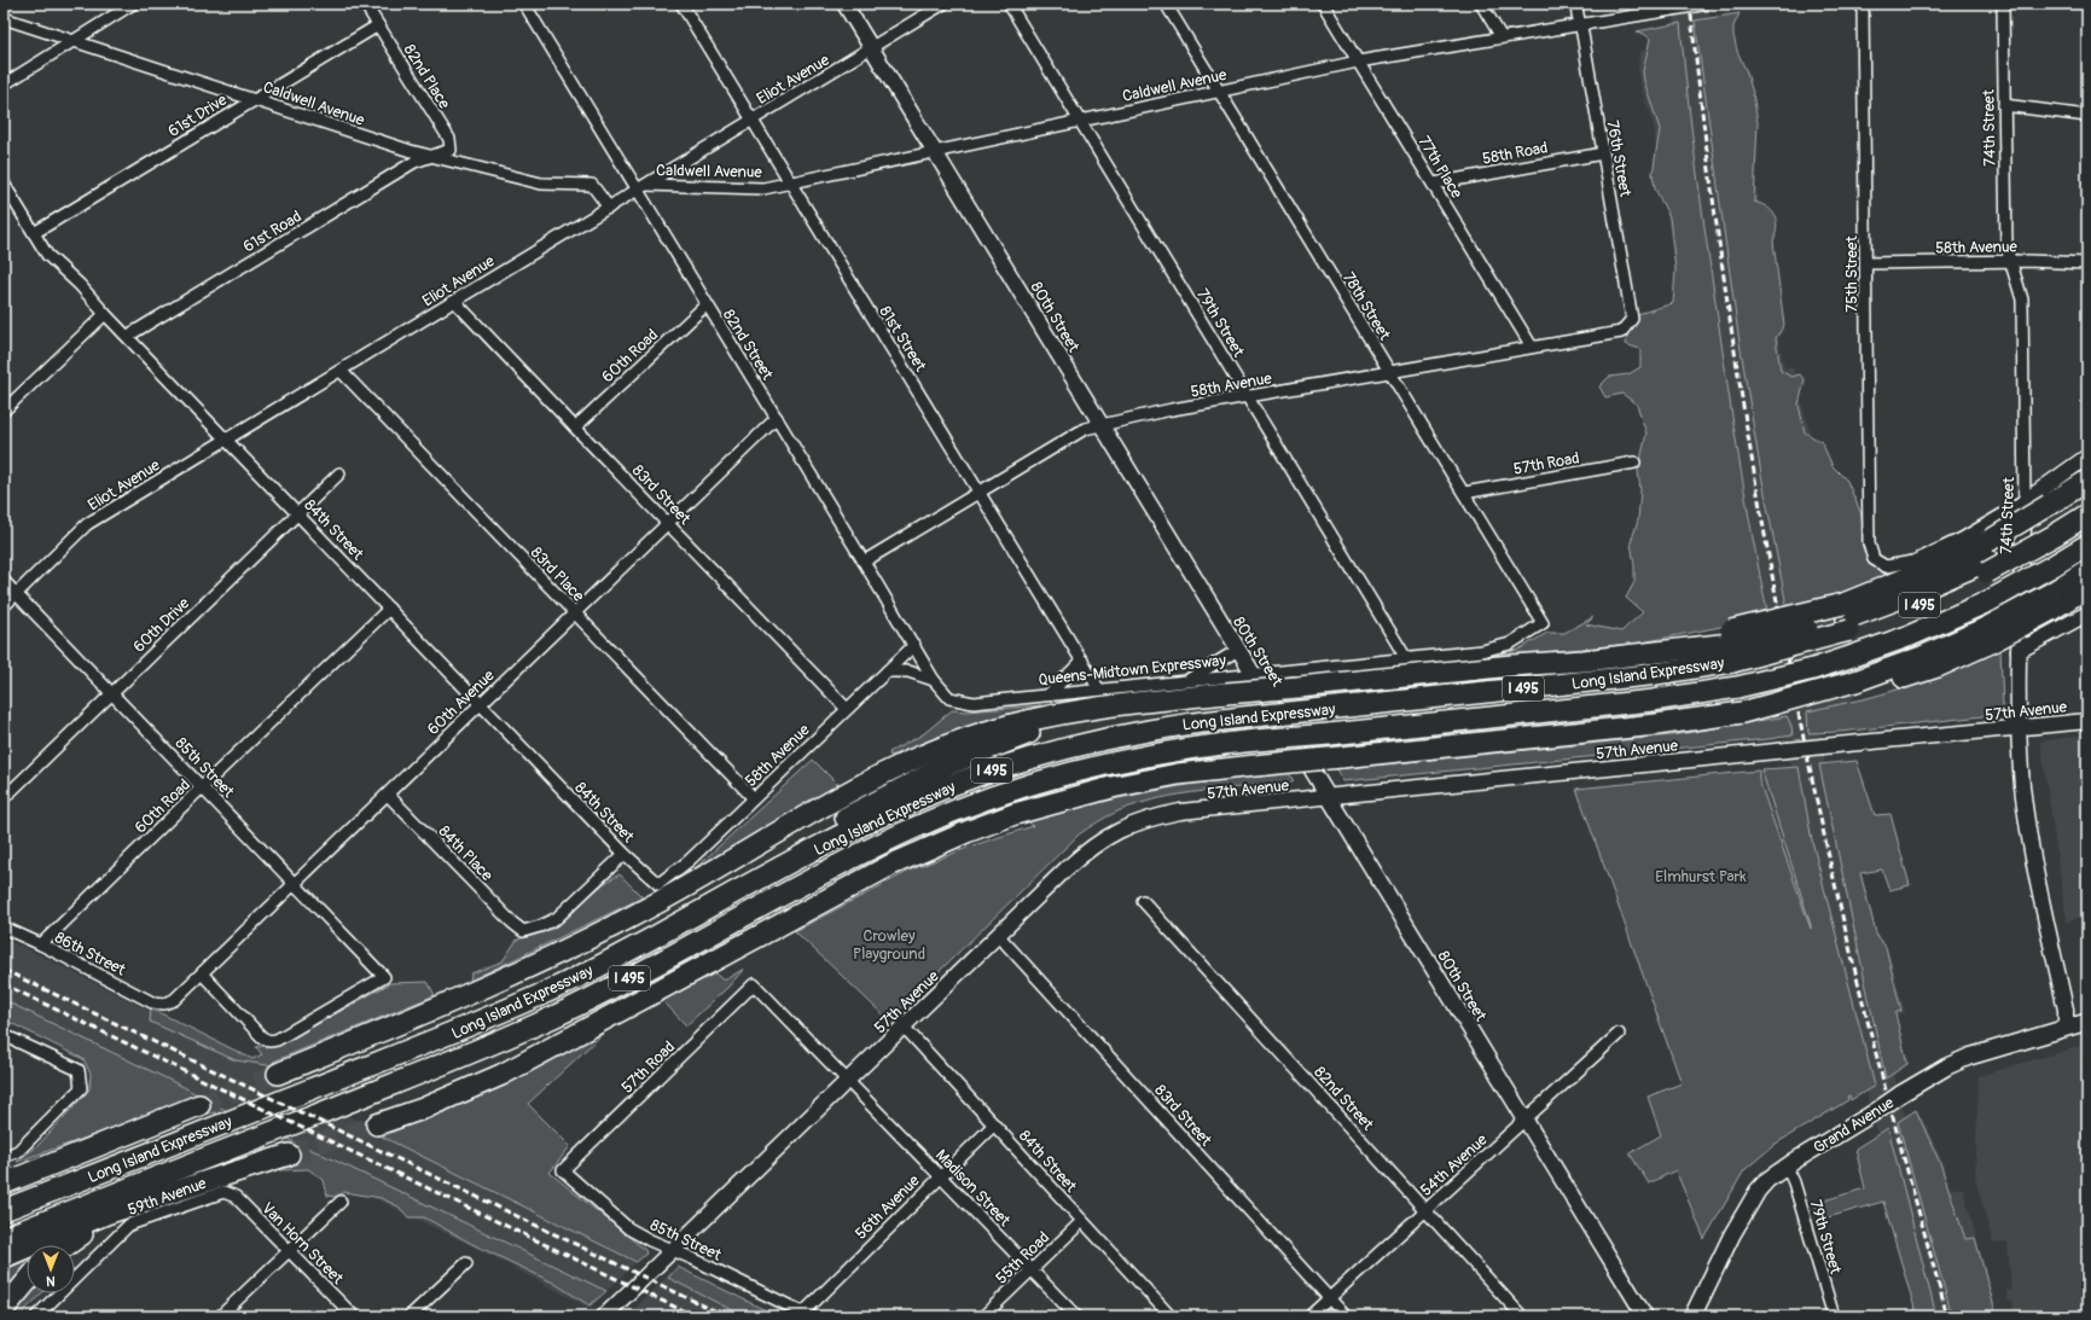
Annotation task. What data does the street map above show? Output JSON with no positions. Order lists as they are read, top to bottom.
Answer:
{
  "streets": {
    "highway": ["I 495", "Long Island Expressway"],
    "main road": ["Grand Avenue"],
    "street": [
      "82nd Place",
      "Eliot Avenue",
      "Caldwell Avenue",
      "61st Drive",
      "74th Street",
      "58th Road",
      "76th Street",
      "77th Place",
      "61st Road",
      "58th Avenue",
      "75th Street",
      "78th Street",
      "80th Street",
      "79th Street",
      "81st Street",
      "82nd Street",
      "60th Road",
      "57th Road",
      "83rd Street",
      "84th Street",
      "83rd Place",
      "60th Drive",
      "Queens-Midtown Expressway",
      "60th Avenue",
      "57th Avenue",
      "85th Street",
      "84th Place",
      "86th Street",
      "54th Avenue",
      "Madison Street",
      "59th Avenue",
      "56th Avenue",
      "Van Horn Street",
      "55th Road"
    ]
  },
  "crossings": [
    ["82nd Place", "Caldwell Avenue"],
    ["82nd Place", "61st Drive"],
    ["82nd Place", "61st Road"],
    ["Eliot Avenue", "Caldwell Avenue"],
    ["Eliot Avenue", "80th Street"],
    ["Eliot Avenue", "81st Street"],
    ["Eliot Avenue", "82nd Street"],
    ["Eliot Avenue", "83rd Street"],
    ["Eliot Avenue", "84th Street"],
    ["Eliot Avenue", "83rd Place"],
    ["Eliot Avenue", "85th Street"],
    ["Caldwell Avenue", "61st Drive"],
    ["Caldwell Avenue", "76th Street"],
    ["Caldwell Avenue", "77th Place"],
    ["Caldwell Avenue", "61st Road"],
    ["Caldwell Avenue", "78th Street"],
    ["Caldwell Avenue", "80th Street"],
    ["Caldwell Avenue", "79th Street"],
    ["Caldwell Avenue", "81st Street"],
    ["Caldwell Avenue", "82nd Street"],
    ["61st Drive", "84th Street"],
    ["74th Street", "58th Avenue"],
    ["74th Street", "75th Street"],
    ["74th Street", "57th Avenue"],
    ["74th Street", "Grand Avenue"],
    ["58th Road", "76th Street"],
    ["58th Road", "77th Place"],
    ["76th Street", "58th Avenue"],
    ["77th Place", "58th Avenue"],
    ["61st Road", "84th Street"],
    ["58th Avenue", "75th Street"],
    ["58th Avenue", "78th Street"],
    ["58th Avenue", "80th Street"],
    ["58th Avenue", "79th Street"],
    ["58th Avenue", "81st Street"],
    ["58th Avenue", "82nd Street"],
    ["58th Avenue", "83rd Street"],
    ["58th Avenue", "84th Street"],
    ["58th Avenue", "83rd Place"],
    ["78th Street", "57th Road"],
    ["78th Street", "Queens-Midtown Expressway"],
    ["80th Street", "Queens-Midtown Expressway"],
    ["80th Street", "57th Avenue"],
    ["80th Street", "54th Avenue"],
    ["79th Street", "Queens-Midtown Expressway"],
    ["79th Street", "Grand Avenue"],
    ["81st Street", "Queens-Midtown Expressway"],
    ["82nd Street", "60th Road"],
    ["82nd Street", "Queens-Midtown Expressway"],
    ["82nd Street", "60th Avenue"],
    ["82nd Street", "54th Avenue"],
    ["60th Road", "83rd Street"],
    ["60th Road", "84th Street"],
    ["60th Road", "85th Street"],
    ["60th Road", "86th Street"],
    ["57th Road", "57th Avenue"],
    ["57th Road", "85th Street"],
    ["57th Road", "Madison Street"],
    ["83rd Street", "60th Avenue"],
    ["83rd Street", "57th Avenue"],
    ["83rd Street", "54th Avenue"],
    ["84th Street", "60th Drive"],
    ["84th Street", "60th Avenue"],
    ["84th Street", "57th Avenue"],
    ["84th Street", "84th Place"],
    ["84th Street", "56th Avenue"],
    ["84th Street", "55th Road"],
    ["83rd Place", "60th Avenue"],
    ["60th Drive", "85th Street"],
    ["60th Avenue", "85th Street"],
    ["60th Avenue", "84th Place"],
    ["60th Avenue", "86th Street"],
    ["57th Avenue", "85th Street"],
    ["57th Avenue", "Madison Street"],
    ["85th Street", "56th Avenue"],
    ["Madison Street", "56th Avenue"],
    ["Madison Street", "55th Road"],
    ["59th Avenue", "Van Horn Street"]
  ],
  "parks": ["Elmhurst Park", "Crowley Playground"],
  "north": "bottom"
}
